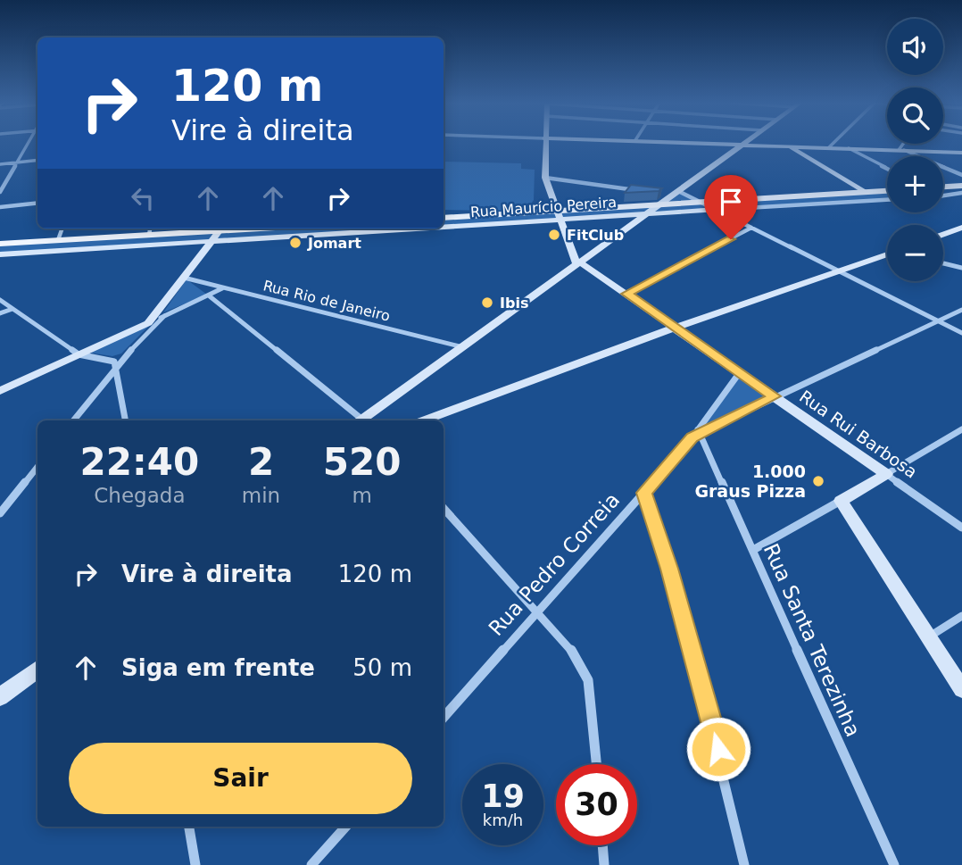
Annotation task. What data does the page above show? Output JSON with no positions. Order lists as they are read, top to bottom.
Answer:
{
  "streets": {
    "main road": ["Rua Maurício Pereira"],
    "street": [
      "Rua Rio de Janeiro",
      "Rua Rui Barbosa",
      "Rua Pedro Correia",
      "Rua Santa Terezinha"
    ]
  },
  "crossings": [
    ["Rua Rui Barbosa", "Rua Pedro Correia"],
    ["Rua Pedro Correia", "Rua Santa Terezinha"]
  ],
  "places": [
    "FitClub",
    "Jomart",
    "Ibis",
    "1.000 Graus Pizza"
  ],
  "page": {
    "map_buttons": ["+", "−"],
    "turn": ["120 m", "Vire à direita"],
    "eta": [
      "22:40",
      "Chegada",
      "2",
      "min",
      "520",
      "m"
    ],
    "list": [
      {
        "name": "Vire à direita",
        "value": "120 m"
      },
      {
        "name": "Siga em frente",
        "value": "50 m"
      }
    ],
    "buttons": "Sair",
    "speed": "19 km/h",
    "limit": "30"
  }
}
